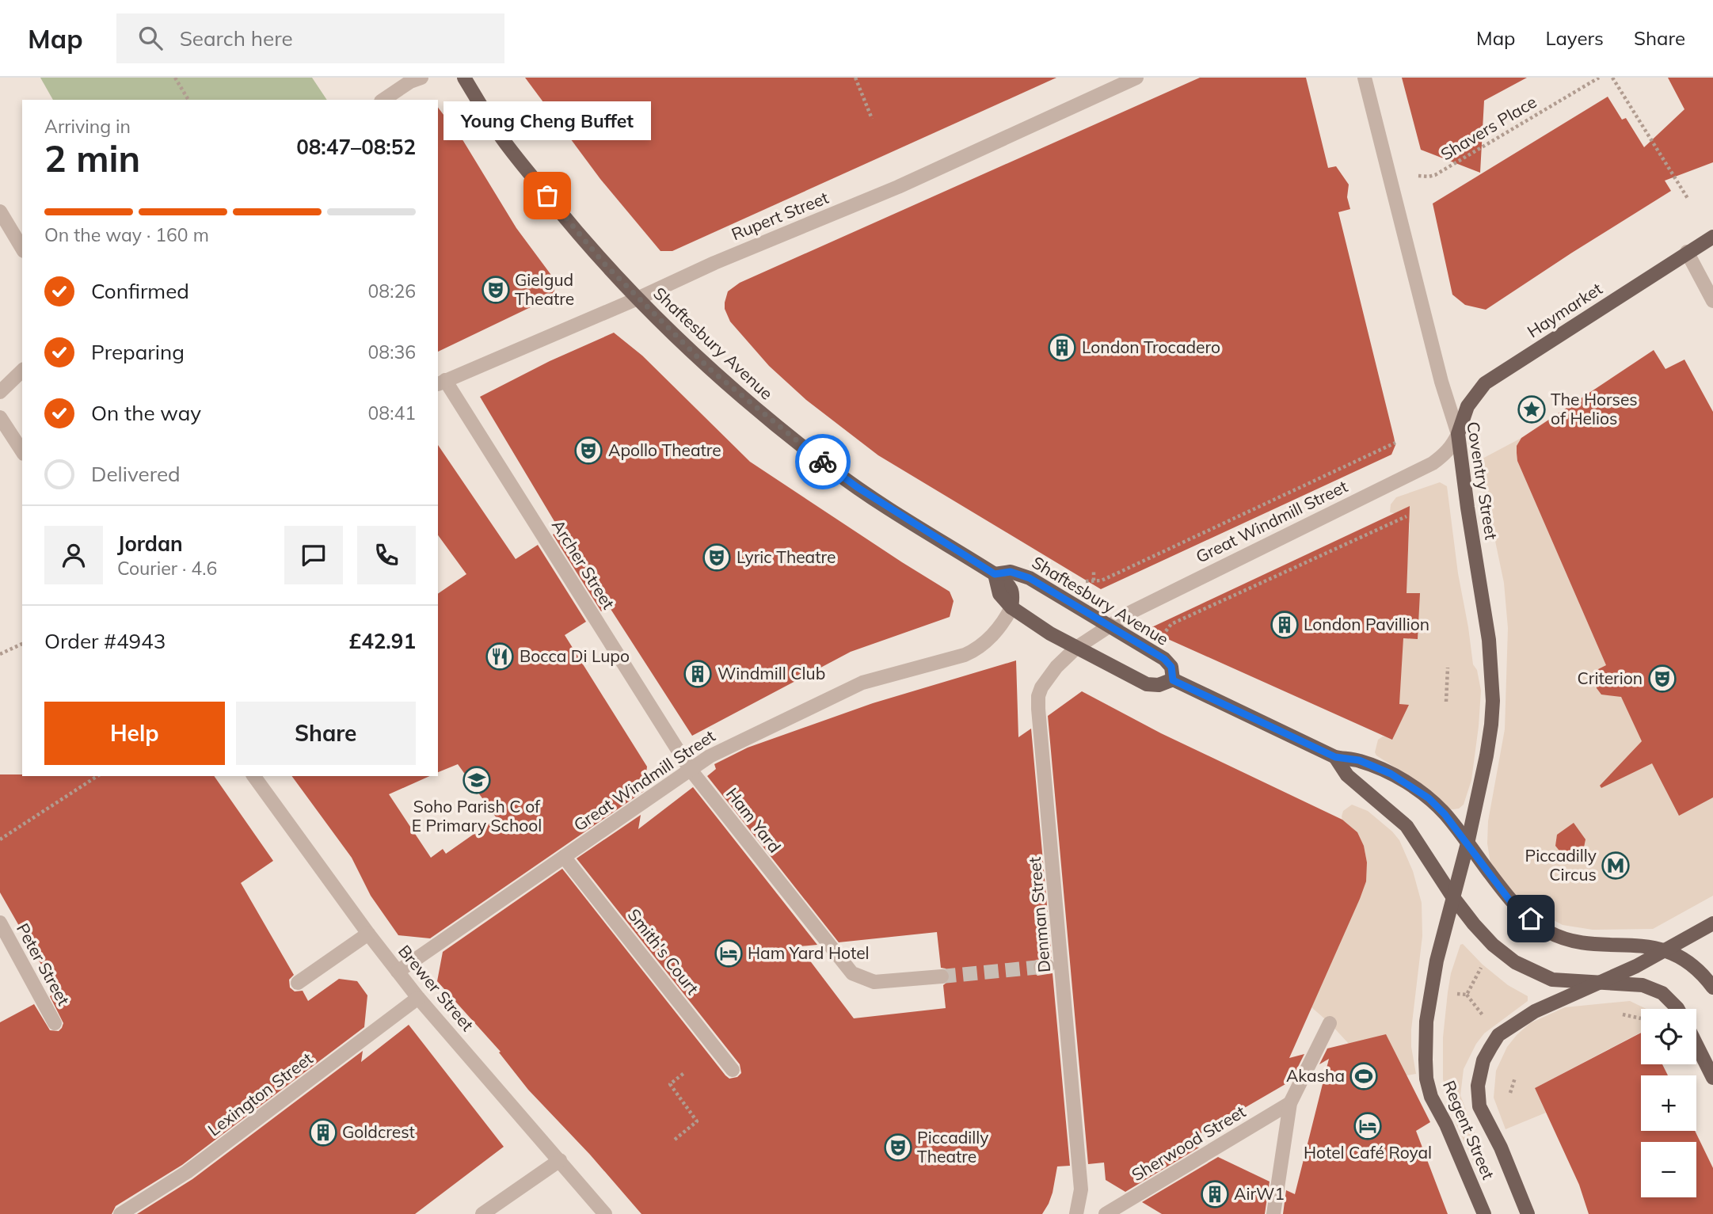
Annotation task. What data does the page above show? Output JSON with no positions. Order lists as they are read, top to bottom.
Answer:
{
  "streets": {
    "main road": [
      "Haymarket",
      "Shaftesbury Avenue",
      "Coventry Street",
      "Regent Street"
    ],
    "street": [
      "Rupert Street",
      "Great Windmill Street",
      "Archer Street",
      "Ham Yard",
      "Denman Street",
      "Smith's Court",
      "Peter Street",
      "Brewer Street",
      "Lexington Street",
      "Sherwood Street"
    ],
    "path": ["Shavers Place"]
  },
  "crossings": [
    ["Rupert Street", "Shaftesbury Avenue"],
    ["Rupert Street", "Archer Street"],
    ["Haymarket", "Coventry Street"],
    ["Haymarket", "Great Windmill Street"],
    ["Shaftesbury Avenue", "Great Windmill Street"],
    ["Coventry Street", "Great Windmill Street"],
    ["Coventry Street", "Regent Street"],
    ["Great Windmill Street", "Archer Street"],
    ["Great Windmill Street", "Ham Yard"],
    ["Great Windmill Street", "Denman Street"],
    ["Great Windmill Street", "Smith's Court"],
    ["Great Windmill Street", "Brewer Street"],
    ["Archer Street", "Ham Yard"],
    ["Brewer Street", "Lexington Street"]
  ],
  "places": {
    "other": ["Young Cheng Buffet"],
    "theatre": [
      "Gielgud Theatre",
      "Apollo Theatre",
      "Lyric Theatre",
      "Criterion",
      "Piccadilly Theatre"
    ],
    "building": [
      "London Trocadero",
      "London Pavillion",
      "Windmill Club",
      "Goldcrest",
      "AirW1"
    ],
    "place": ["The Horses of Helios"],
    "restaurant": ["Bocca Di Lupo"],
    "school or university": ["Soho Parish C of E Primary School"],
    "metro station": ["Piccadilly Circus"],
    "hotel": ["Ham Yard Hotel", "Hotel Café Royal"],
    "sports": ["Akasha"]
  },
  "page": {
    "header": "Map",
    "search": "Search here",
    "nav": ["Map", "Layers", "Share"],
    "heading": ["2 min", "Arriving in", "08:47–08:52"],
    "panel": [
      "Jordan",
      "Courier · 4.6",
      "Order #4943",
      "£42.91"
    ],
    "bubble": "Young Cheng Buffet",
    "bar": "On the way · 160 m",
    "list": [
      ["Confirmed", "08:26"],
      ["Preparing", "08:36"],
      ["On the way", "08:41"],
      "Delivered"
    ],
    "buttons": ["Help", "Share"],
    "map_buttons": ["+", "−"]
  }
}
